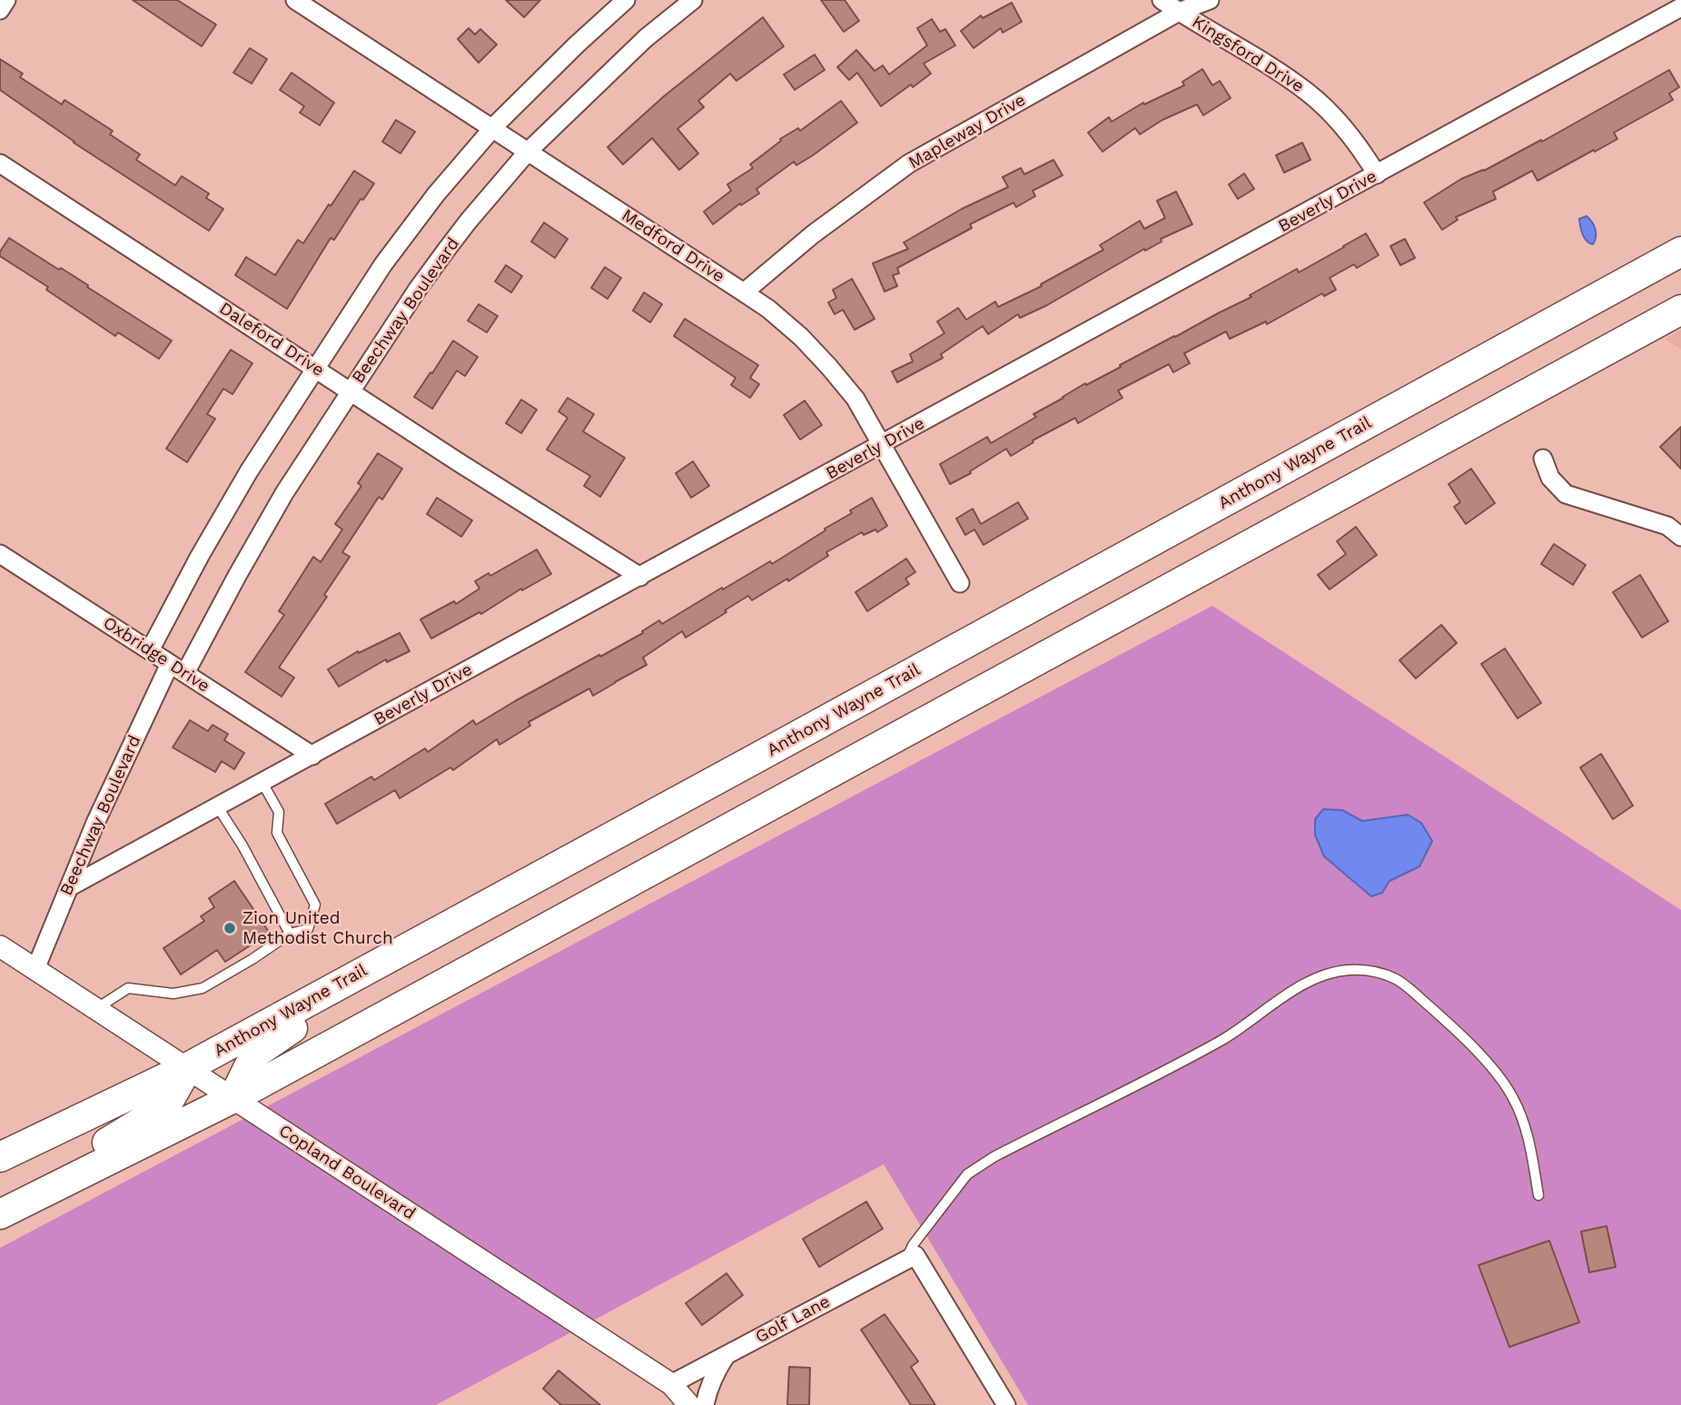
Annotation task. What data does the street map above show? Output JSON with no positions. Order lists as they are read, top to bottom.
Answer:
{
  "streets": {
    "highway": ["Anthony Wayne Trail"],
    "street": [
      "Kingsford Drive",
      "Mapleway Drive",
      "Beverly Drive",
      "Medford Drive",
      "Beechway Boulevard",
      "Daleford Drive",
      "Oxbridge Drive",
      "Copland Boulevard",
      "Golf Lane"
    ]
  },
  "crossings": [
    ["Kingsford Drive", "Mapleway Drive"],
    ["Kingsford Drive", "Beverly Drive"],
    ["Mapleway Drive", "Medford Drive"],
    ["Beverly Drive", "Medford Drive"],
    ["Beverly Drive", "Beechway Boulevard"],
    ["Beverly Drive", "Daleford Drive"],
    ["Beverly Drive", "Oxbridge Drive"],
    ["Medford Drive", "Beechway Boulevard"],
    ["Beechway Boulevard", "Daleford Drive"],
    ["Beechway Boulevard", "Oxbridge Drive"],
    ["Beechway Boulevard", "Copland Boulevard"],
    ["Anthony Wayne Trail", "Copland Boulevard"],
    ["Copland Boulevard", "Golf Lane"]
  ],
  "places": ["Zion United Methodist Church"]
}
